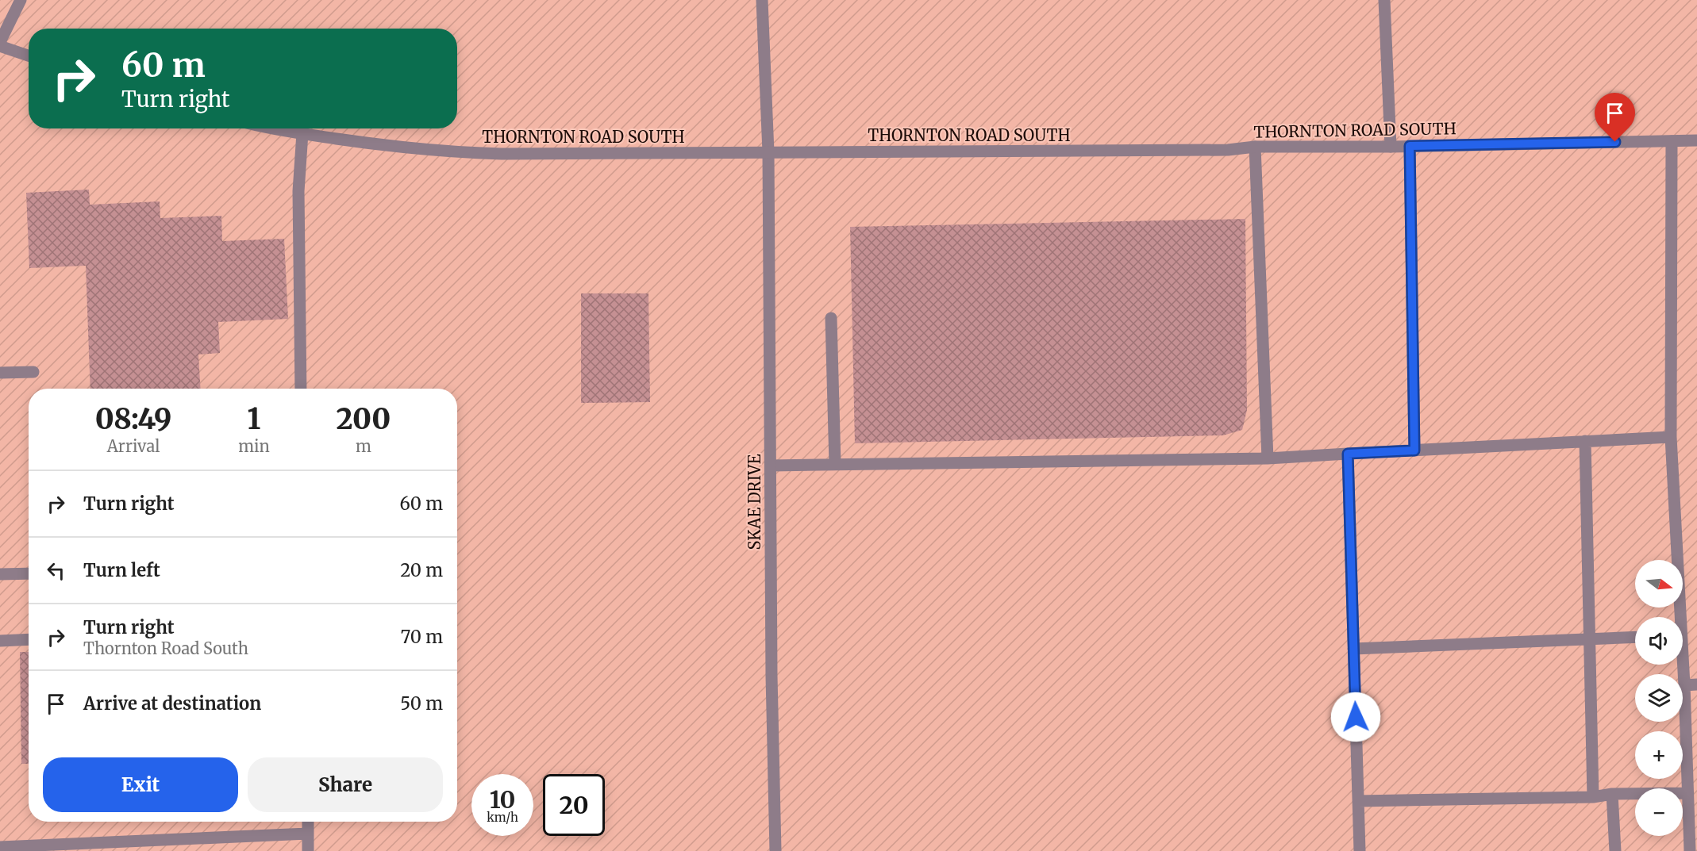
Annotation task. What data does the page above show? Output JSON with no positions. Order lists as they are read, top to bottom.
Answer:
{
  "streets": {
    "street": ["THORNTON ROAD SOUTH", "SKAE DRIVE"]
  },
  "crossings": [
    ["THORNTON ROAD SOUTH", "SKAE DRIVE"]
  ],
  "north": "right",
  "page": {
    "turn": ["60 m", "Turn right"],
    "eta": [
      "08:49",
      "Arrival",
      "1",
      "min",
      "200",
      "m"
    ],
    "list": [
      {
        "name": "Turn right",
        "value": "60 m"
      },
      {
        "name": "Turn left",
        "value": "20 m"
      },
      {
        "name": "Turn right",
        "note": "Thornton Road South",
        "value": "70 m"
      },
      {
        "name": "Arrive at destination",
        "value": "50 m"
      }
    ],
    "map_buttons": ["+", "−"],
    "buttons": ["Exit", "Share"],
    "speed": "10 km/h",
    "limit": "20"
  }
}
